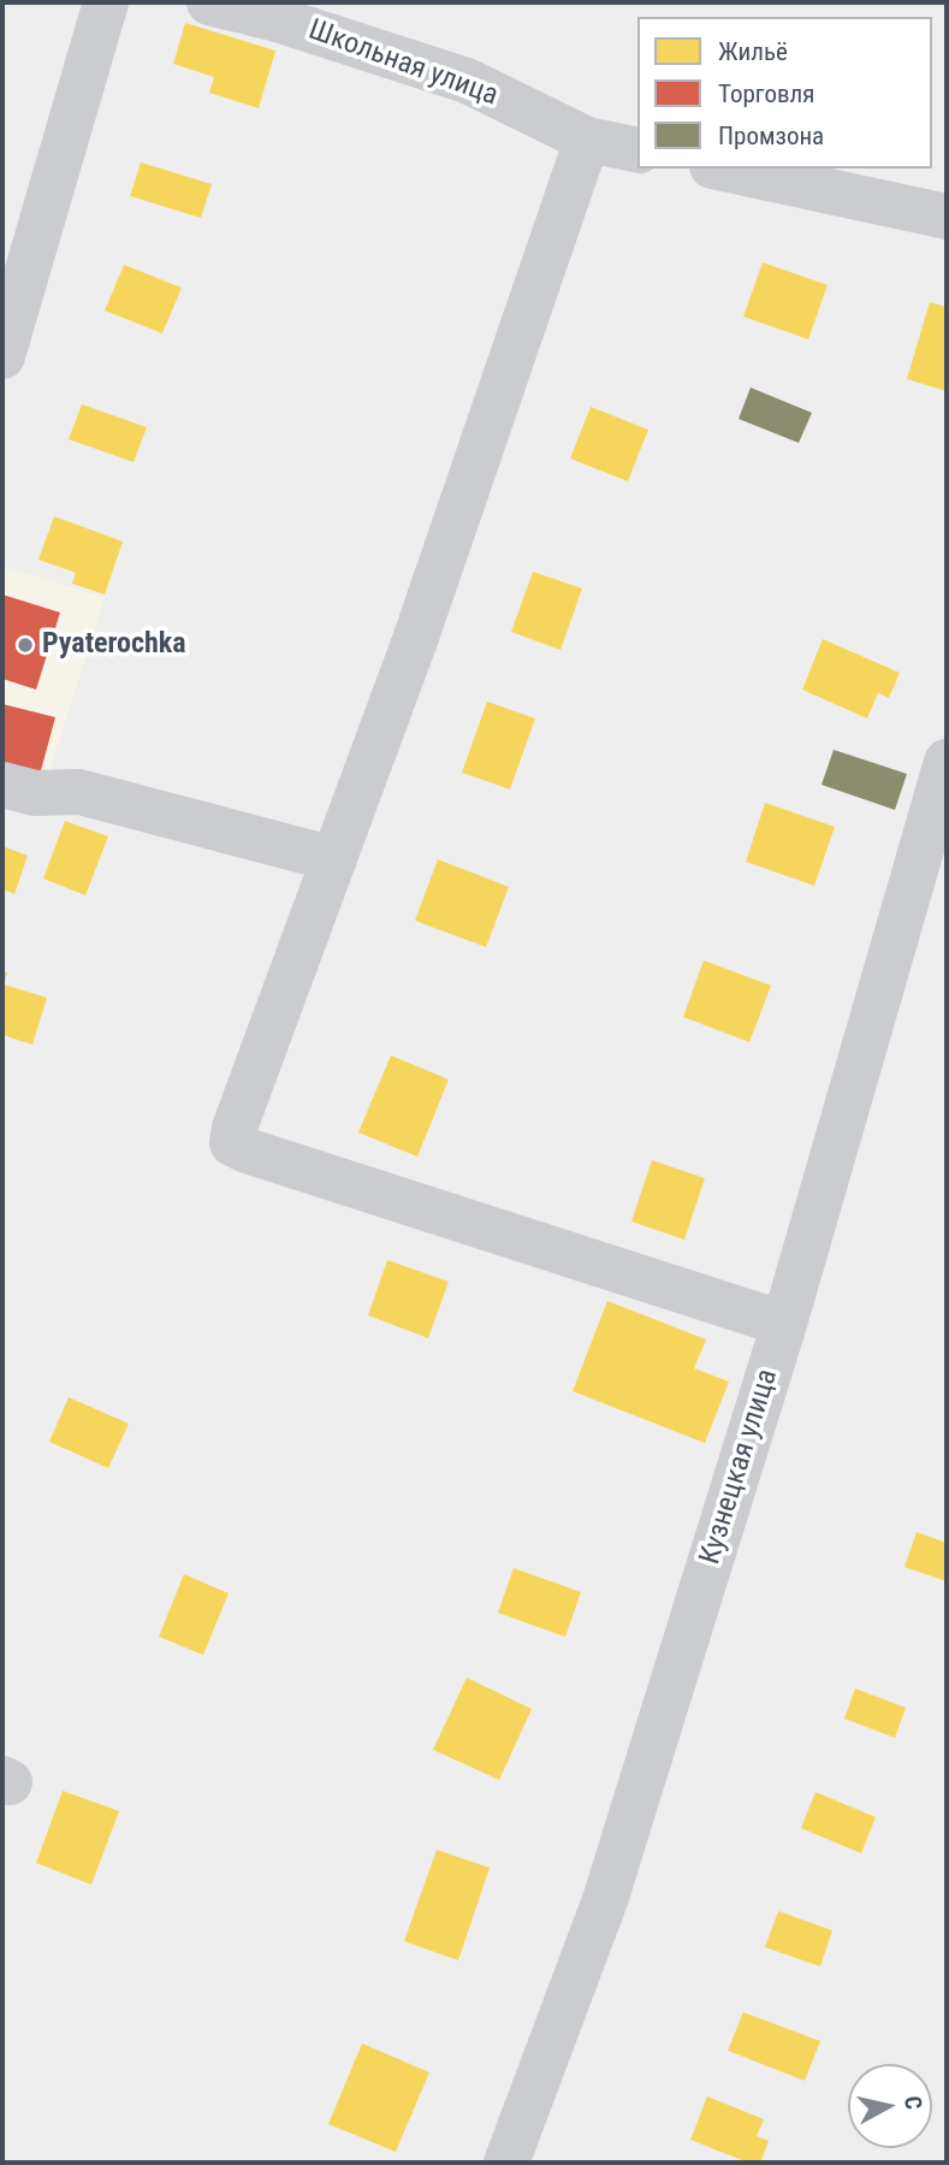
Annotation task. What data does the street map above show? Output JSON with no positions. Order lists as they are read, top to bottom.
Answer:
{
  "streets": {
    "street": ["Школьная улица", "Кузнецкая улица"]
  },
  "places": ["Pyaterochka"],
  "legend": ["Жильё", "Торговля", "Промзона"],
  "north": "right"
}
